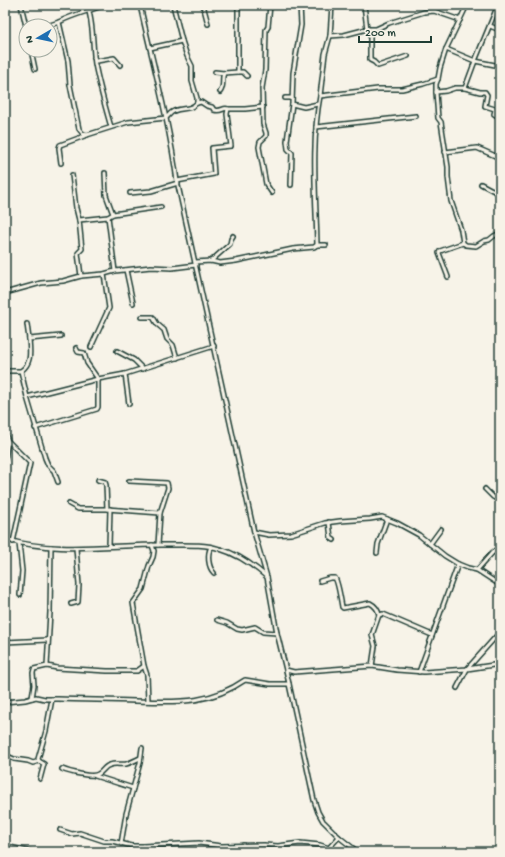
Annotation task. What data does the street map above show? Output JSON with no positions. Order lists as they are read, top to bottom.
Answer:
{
  "scale_bar": "200 m",
  "north": "left"
}
